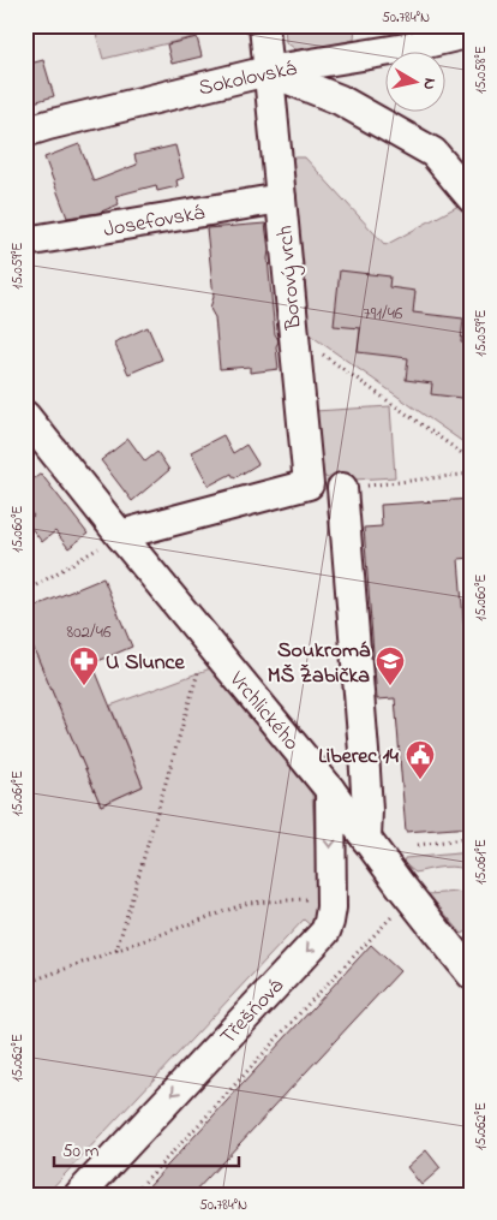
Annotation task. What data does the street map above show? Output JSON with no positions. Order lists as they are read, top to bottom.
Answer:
{
  "streets": {
    "street": [
      "Sokolovská",
      "Josefovská",
      "Borový vrch",
      "Vrchlického",
      "Třešňová"
    ]
  },
  "crossings": [
    ["Sokolovská", "Borový vrch"],
    ["Josefovská", "Borový vrch"],
    ["Borový vrch", "Vrchlického"],
    ["Vrchlického", "Třešňová"]
  ],
  "one_way": ["Třešňová"],
  "places": {
    "pharmacy": ["U Slunce"],
    "school or university": ["Soukromá MŠ Žabička"],
    "public building": ["Liberec 14"]
  },
  "house_numbers": ["791/46", "802/46"],
  "scale_bar": "50 m",
  "north": "right",
  "coordinates": [
    "50.784°N",
    "15.058°E",
    "15.059°E",
    "15.060°E",
    "15.061°E",
    "15.062°E"
  ]
}
